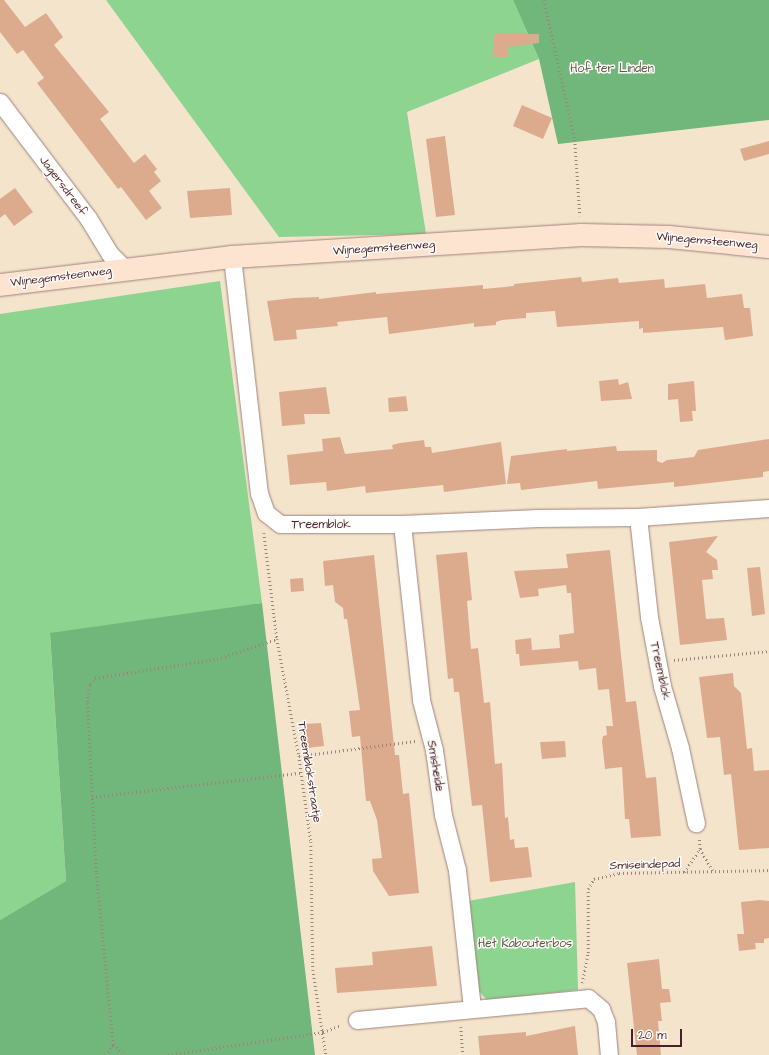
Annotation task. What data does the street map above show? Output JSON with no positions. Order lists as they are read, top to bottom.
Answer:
{
  "streets": {
    "street": [
      "Jagersdreef",
      "Wijnegemsteenweg",
      "Treemblok",
      "Smisheide"
    ],
    "path": ["Treemblokstraatje", "Smiseindepad"]
  },
  "crossings": [
    ["Jagersdreef", "Wijnegemsteenweg"],
    ["Wijnegemsteenweg", "Treemblok"],
    ["Treemblok", "Smisheide"]
  ],
  "parks": ["Hof ter Linden", "Het Kabouterbos"],
  "scale_bar": "20 m"
}
